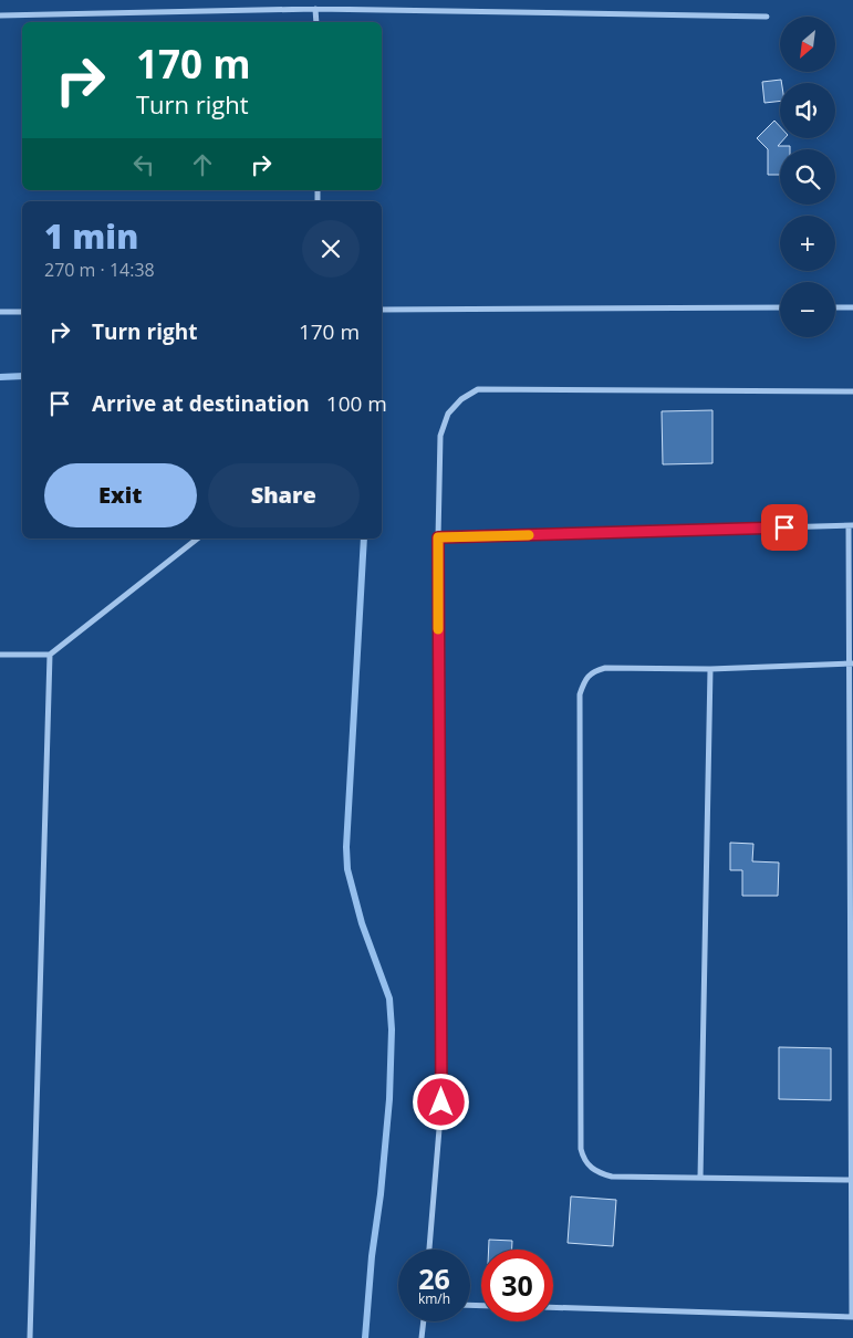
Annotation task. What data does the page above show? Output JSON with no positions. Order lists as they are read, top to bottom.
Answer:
{
  "north": "bottom left",
  "page": {
    "map_buttons": ["+", "−"],
    "turn": ["170 m", "Turn right"],
    "heading": ["1 min", "270 m · 14:38"],
    "list": [
      {
        "name": "Turn right",
        "value": "170 m"
      },
      {
        "name": "Arrive at destination",
        "value": "100 m"
      }
    ],
    "buttons": ["Exit", "Share"],
    "speed": "26 km/h",
    "limit": "30"
  }
}
